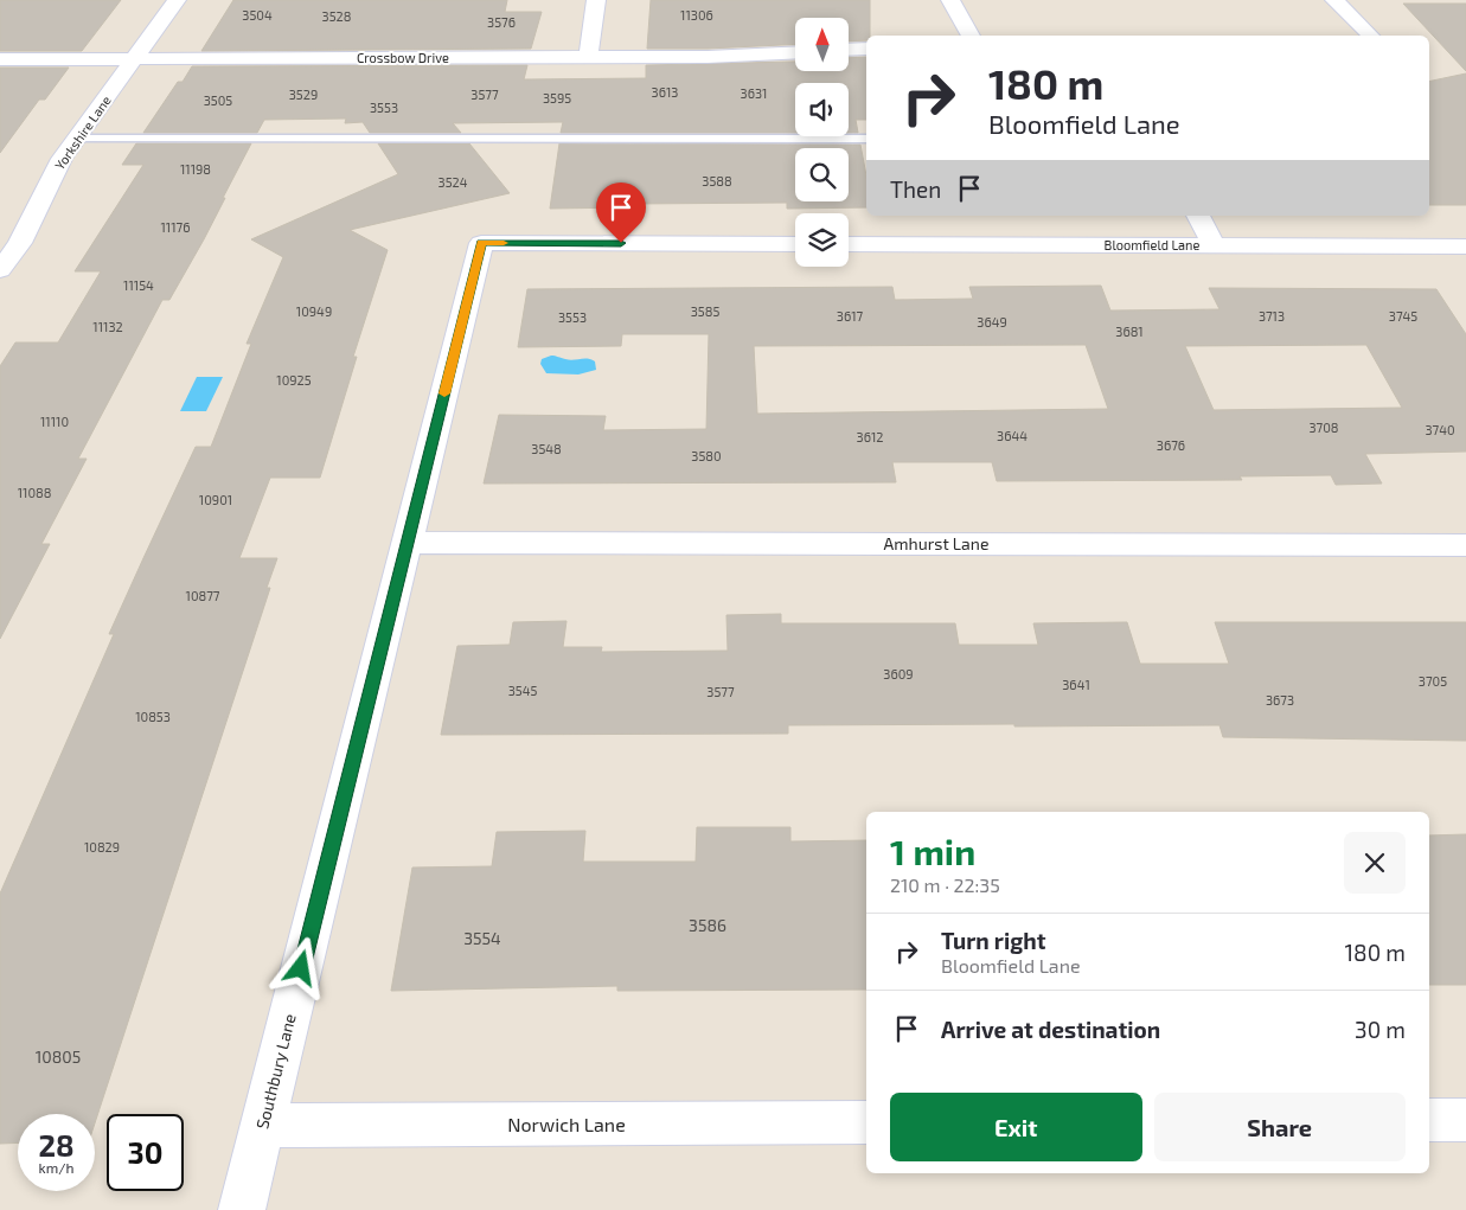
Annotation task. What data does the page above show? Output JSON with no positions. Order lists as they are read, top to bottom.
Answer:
{
  "streets": {
    "street": [
      "Crossbow Drive",
      "Yorkshire Lane",
      "Bloomfield Lane",
      "Amhurst Lane",
      "Southbury Lane",
      "Norwich Lane"
    ]
  },
  "crossings": [
    ["Crossbow Drive", "Yorkshire Lane"],
    ["Amhurst Lane", "Southbury Lane"],
    ["Southbury Lane", "Norwich Lane"]
  ],
  "house_numbers": [
    "3504",
    "11306",
    "3528",
    "3576",
    "3613",
    "3631",
    "3529",
    "3577",
    "3595",
    "3505",
    "3553",
    "11198",
    "3588",
    "3524",
    "11176",
    "11154",
    "10949",
    "3585",
    "3617",
    "3713",
    "3745",
    "3553",
    "3649",
    "11132",
    "3681",
    "10925",
    "11110",
    "3708",
    "3740",
    "3644",
    "3612",
    "3676",
    "3548",
    "3580",
    "11088",
    "10901",
    "10877",
    "3609",
    "3705",
    "3641",
    "3545",
    "3577",
    "3673",
    "10853",
    "10829",
    "3586",
    "3554",
    "10805"
  ],
  "north": "top",
  "page": {
    "turn": ["180 m", "Bloomfield Lane"],
    "then": "Then",
    "heading": ["1 min", "210 m · 22:35"],
    "list": [
      {
        "name": "Turn right",
        "note": "Bloomfield Lane",
        "value": "180 m"
      },
      {
        "name": "Arrive at destination",
        "value": "30 m"
      }
    ],
    "buttons": ["Exit", "Share"],
    "speed": "28 km/h",
    "limit": "30"
  }
}
